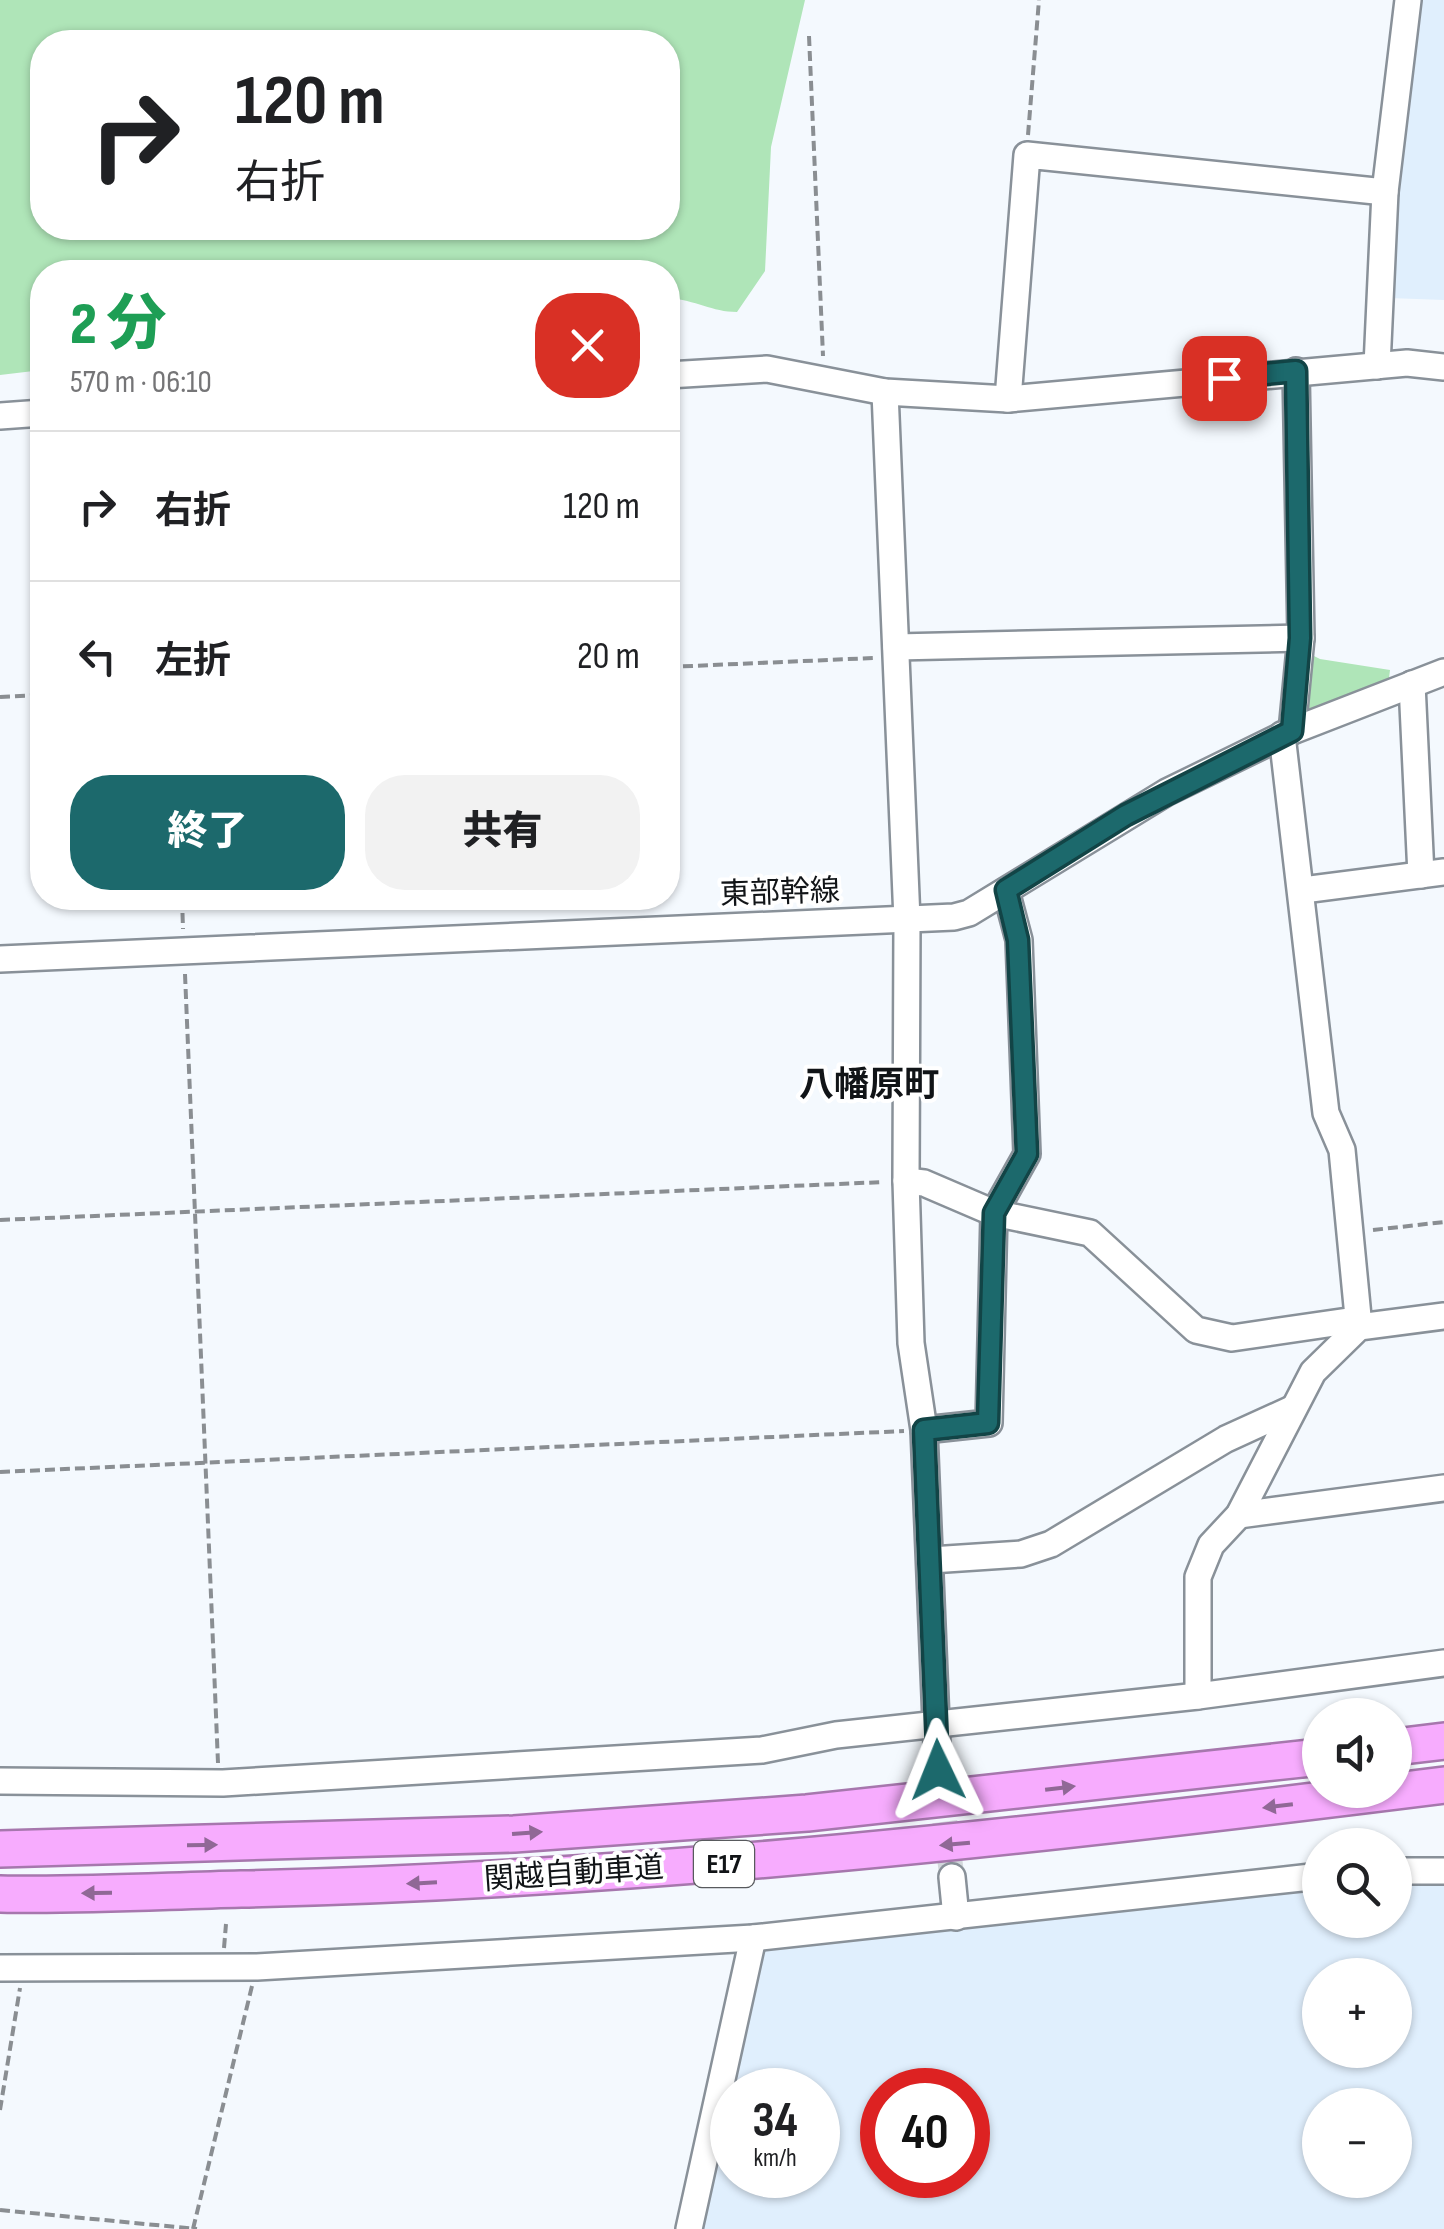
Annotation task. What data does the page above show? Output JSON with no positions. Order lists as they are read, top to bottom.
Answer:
{
  "streets": {
    "highway": ["E17", "関越自動車道"],
    "street": ["東部幹線"]
  },
  "districts": ["八幡原町"],
  "page": {
    "turn": ["120 m", "右折"],
    "heading": ["2 分", "570 m · 06:10"],
    "list": [
      {
        "name": "右折",
        "value": "120 m"
      },
      {
        "name": "左折",
        "value": "20 m"
      }
    ],
    "buttons": ["終了", "共有"],
    "map_buttons": ["+", "−"],
    "speed": "34 km/h",
    "limit": "40"
  }
}
